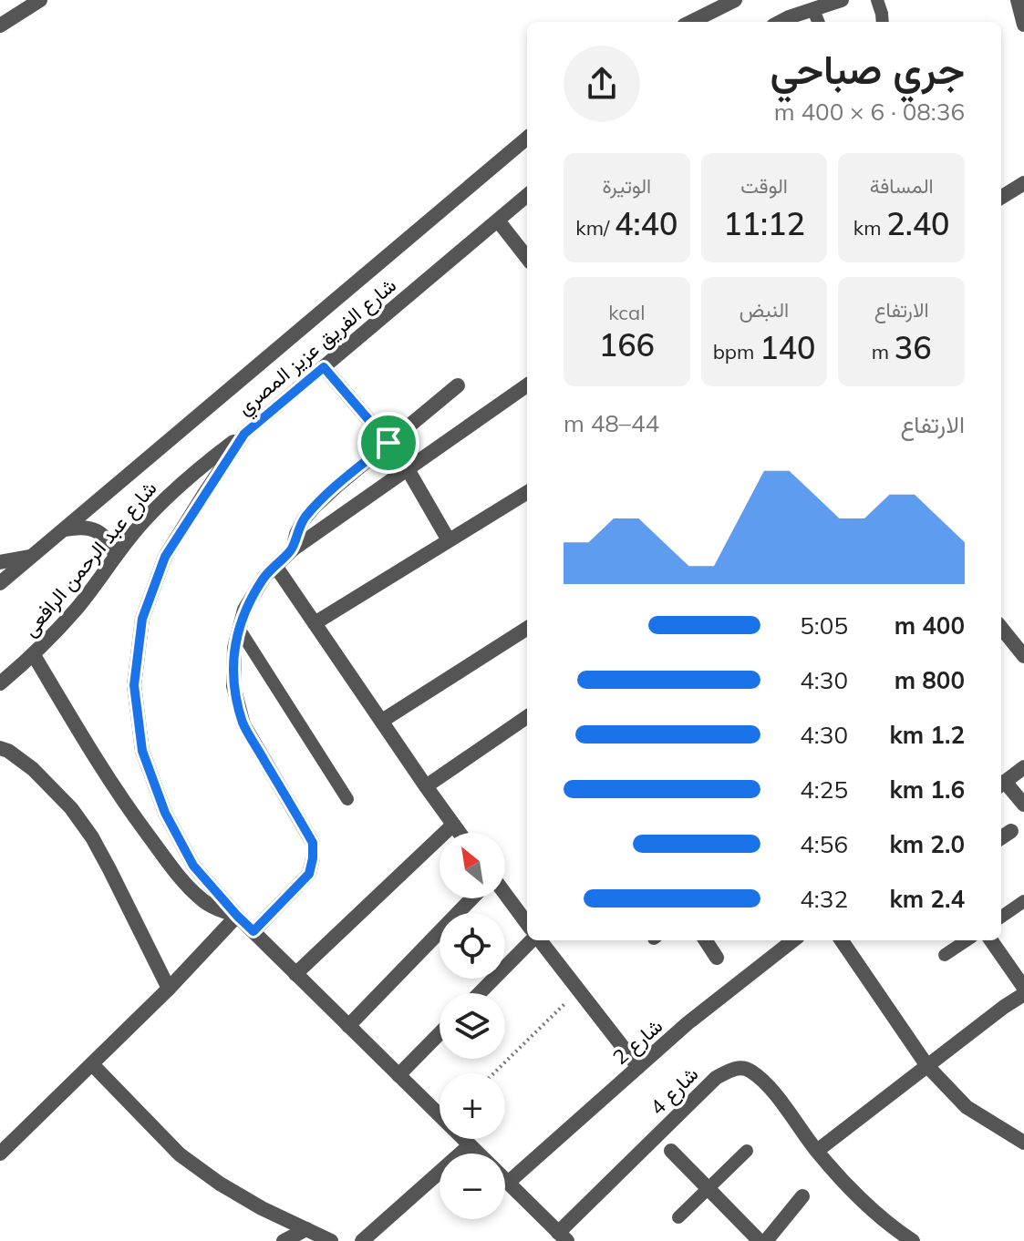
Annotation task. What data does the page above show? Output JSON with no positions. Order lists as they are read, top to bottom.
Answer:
{
  "streets": {
    "street": [
      "شارع الفريق عزيز المصري",
      "شارع عبد الرحمن الرافعى",
      "شارع 2",
      "شارع 4"
    ]
  },
  "crossings": [
    ["شارع الفريق عزيز المصري", "شارع عبد الرحمن الرافعى"],
    ["شارع الفريق عزيز المصري", "شارع 2"],
    ["شارع الفريق عزيز المصري", "شارع 4"]
  ],
  "north": "top left",
  "page": {
    "heading": ["جري صباحي", "08:36 · 6 × 400 m"],
    "stats": [
      ["المسافة", "2.40 km"],
      ["الوقت", "11:12"],
      ["الوتيرة", "4:40 /km"],
      ["الارتفاع", "36 m"],
      ["النبض", "140 bpm"],
      ["kcal", "166"]
    ],
    "chart": ["الارتفاع", "44–48 m"],
    "list": [
      {
        "name": "400 m",
        "note": "5:05"
      },
      {
        "name": "800 m",
        "note": "4:30"
      },
      {
        "name": "1.2 km",
        "note": "4:30"
      },
      {
        "name": "1.6 km",
        "note": "4:25"
      },
      {
        "name": "2.0 km",
        "note": "4:56"
      },
      {
        "name": "2.4 km",
        "note": "4:32"
      }
    ],
    "map_buttons": ["+", "−"]
  }
}
